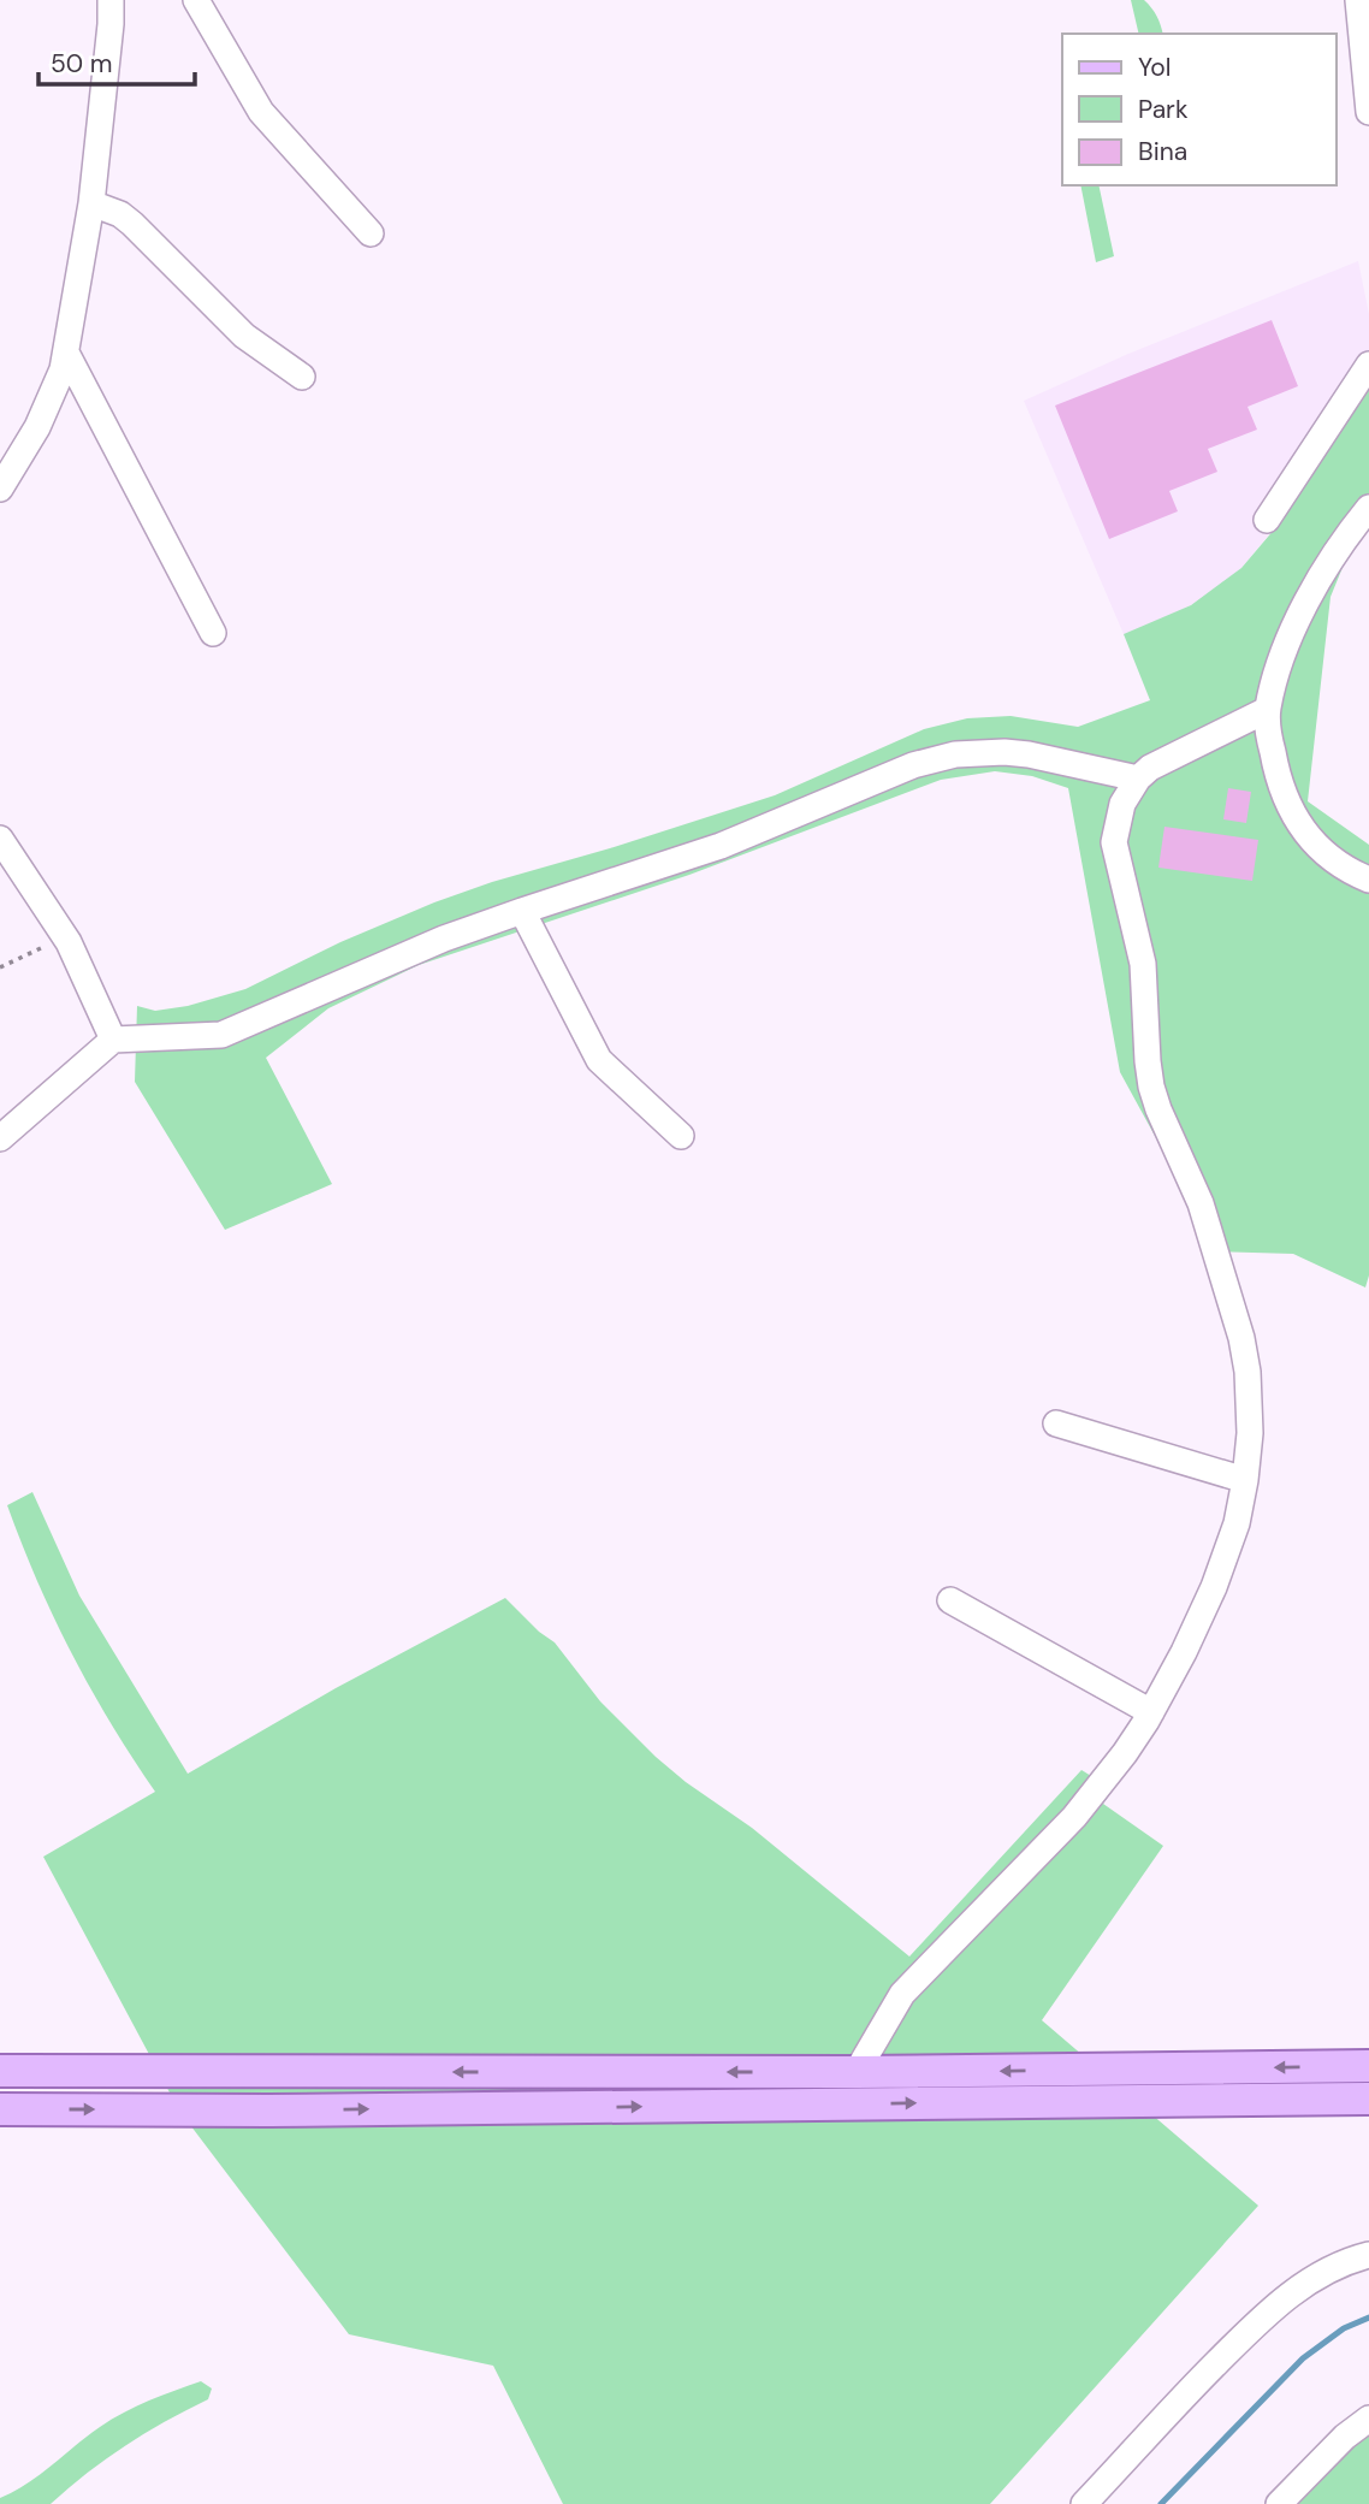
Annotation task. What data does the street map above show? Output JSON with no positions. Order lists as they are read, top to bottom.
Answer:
{
  "legend": ["Yol", "Park", "Bina"],
  "scale_bar": "50 m"
}
